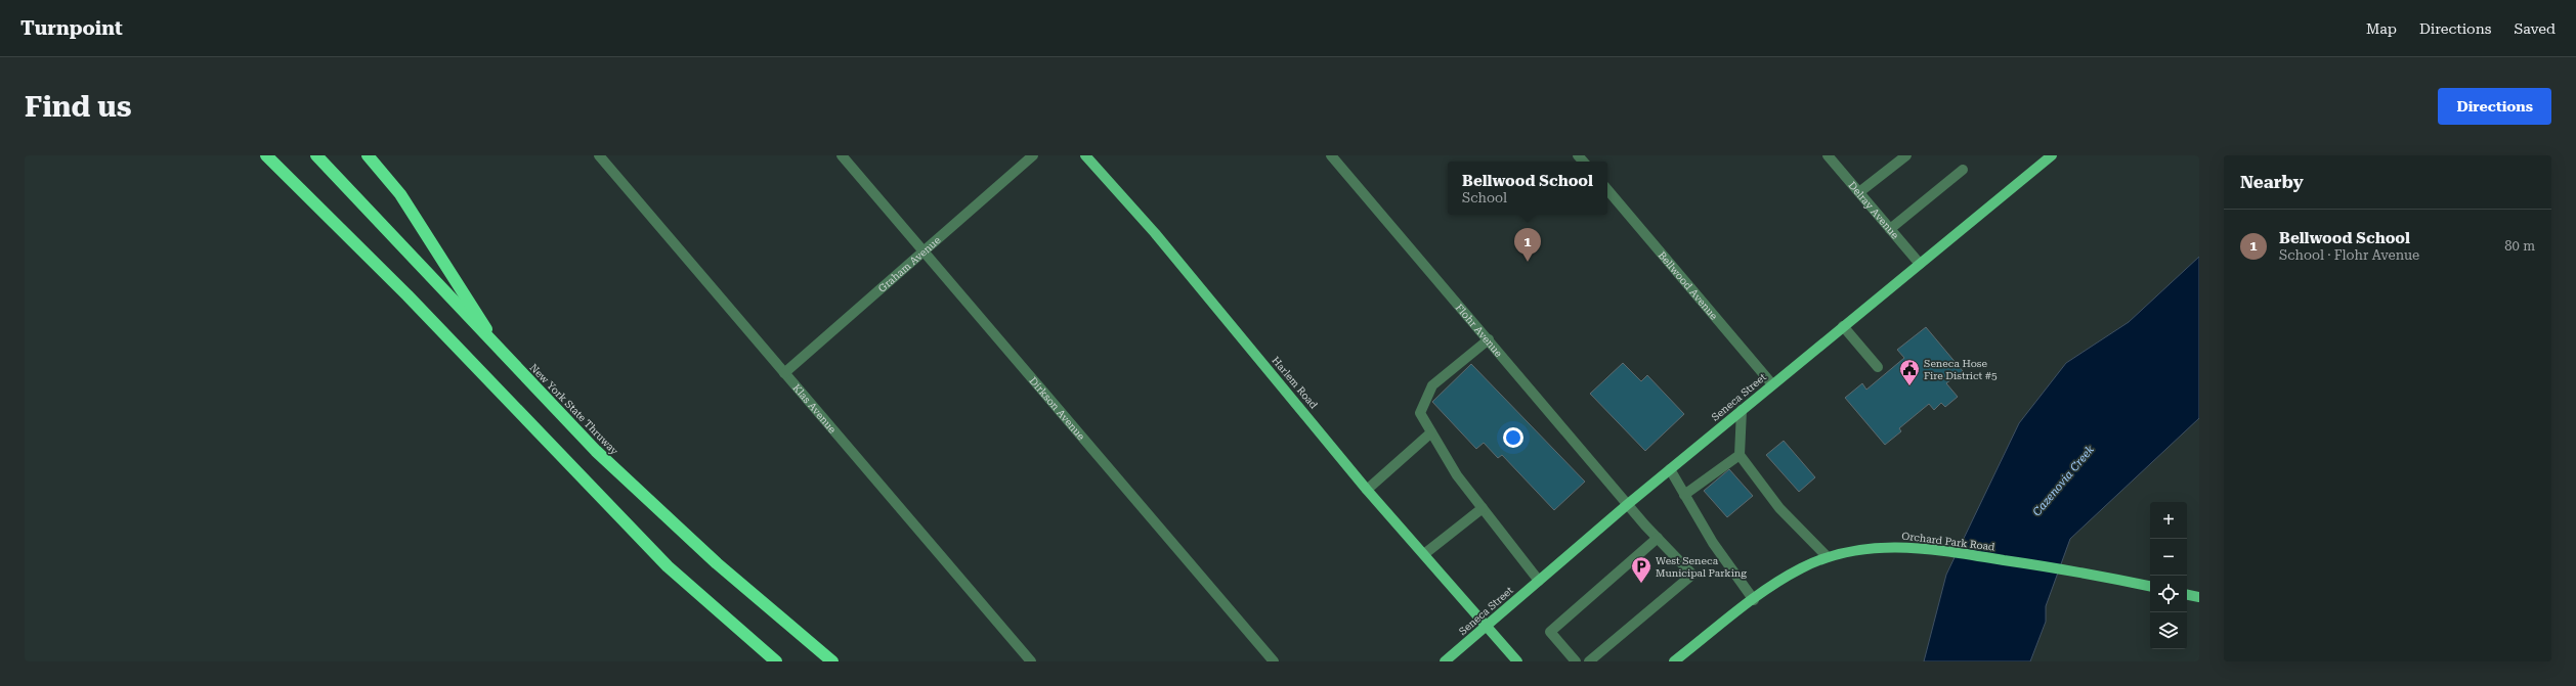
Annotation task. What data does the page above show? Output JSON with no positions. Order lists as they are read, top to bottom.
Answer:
{
  "streets": {
    "highway": ["New York State Thruway"],
    "main road": ["Harlem Road", "Seneca Street", "Orchard Park Road"],
    "street": [
      "Delray Avenue",
      "Graham Avenue",
      "Bellwood Avenue",
      "Flohr Avenue",
      "Dirkson Avenue",
      "Klas Avenue"
    ]
  },
  "crossings": [
    ["Delray Avenue", "Seneca Street"],
    ["Graham Avenue", "Dirkson Avenue"],
    ["Graham Avenue", "Klas Avenue"],
    ["Bellwood Avenue", "Seneca Street"],
    ["Flohr Avenue", "Seneca Street"],
    ["Harlem Road", "Seneca Street"]
  ],
  "water": ["Cazenovia Creek"],
  "places": {
    "public building": ["Seneca Hose Fire District #5"],
    "parking": ["West Seneca Municipal Parking"]
  },
  "page": {
    "header": "Turnpoint",
    "nav": ["Map", "Directions", "Saved"],
    "buttons": "Directions",
    "title": "Find us",
    "heading": "Nearby",
    "popup": ["Bellwood School", "School"],
    "list": [
      {
        "mark": "1",
        "name": "Bellwood School",
        "note": "School · Flohr Avenue",
        "value": "80 m"
      }
    ],
    "pins": "1",
    "map_buttons": ["+", "−"]
  }
}
